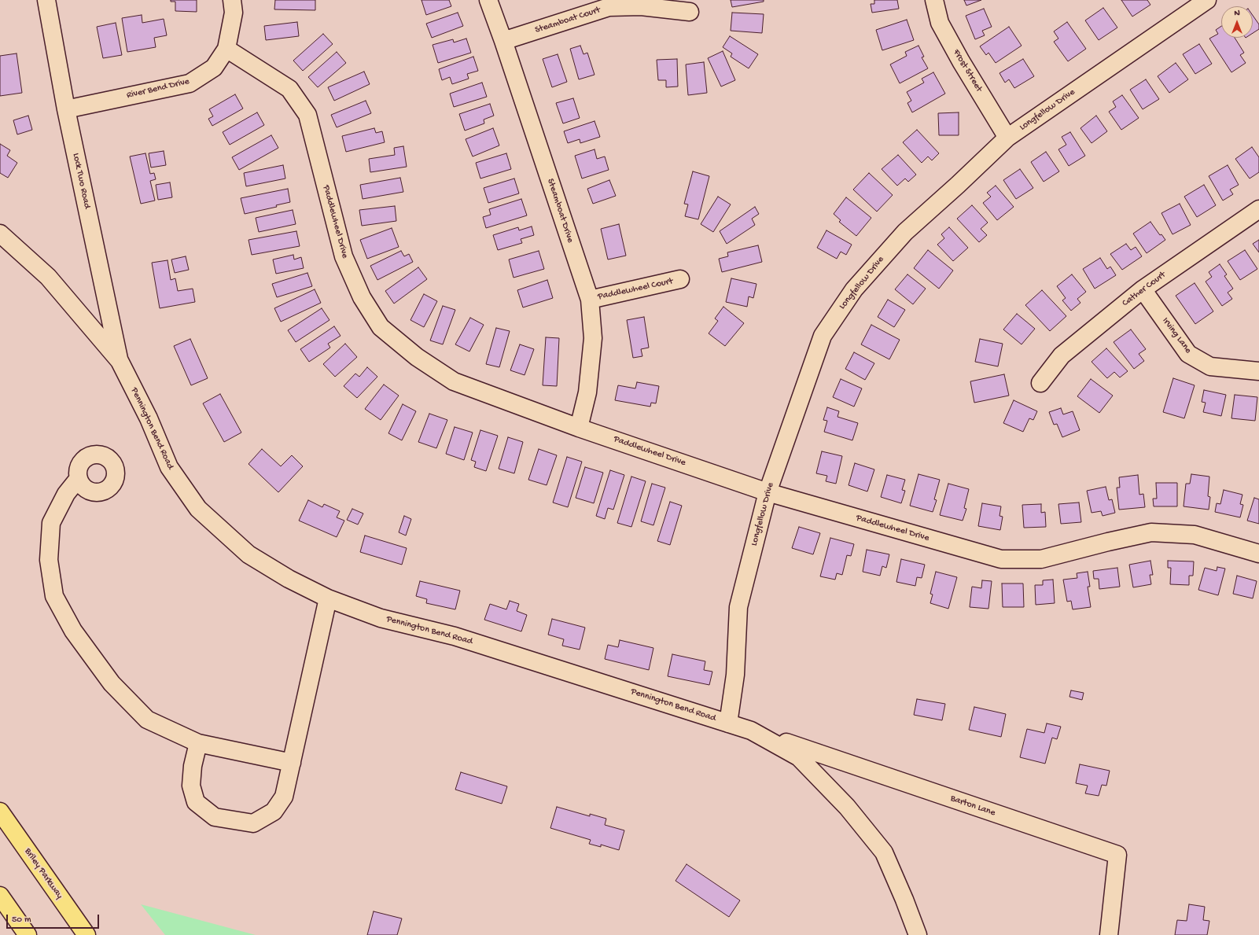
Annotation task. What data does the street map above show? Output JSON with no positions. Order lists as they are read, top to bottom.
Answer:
{
  "streets": {
    "highway": ["Briley Parkway"],
    "street": [
      "Steamboat Court",
      "Frost Street",
      "River Bend Drive",
      "Longfellow Drive",
      "Lock Two Road",
      "Steamboat Drive",
      "Paddlewheel Drive",
      "Paddlewheel Court",
      "Cather Court",
      "Irving Lane",
      "Pennington Bend Road",
      "Barton Lane"
    ]
  },
  "crossings": [
    ["Steamboat Court", "Steamboat Drive"],
    ["Frost Street", "Longfellow Drive"],
    ["River Bend Drive", "Lock Two Road"],
    ["River Bend Drive", "Paddlewheel Drive"],
    ["Longfellow Drive", "Paddlewheel Drive"],
    ["Longfellow Drive", "Pennington Bend Road"],
    ["Lock Two Road", "Pennington Bend Road"],
    ["Steamboat Drive", "Paddlewheel Drive"],
    ["Steamboat Drive", "Paddlewheel Court"],
    ["Cather Court", "Irving Lane"],
    ["Pennington Bend Road", "Barton Lane"]
  ],
  "scale_bar": "50 m",
  "north": "top"
}
